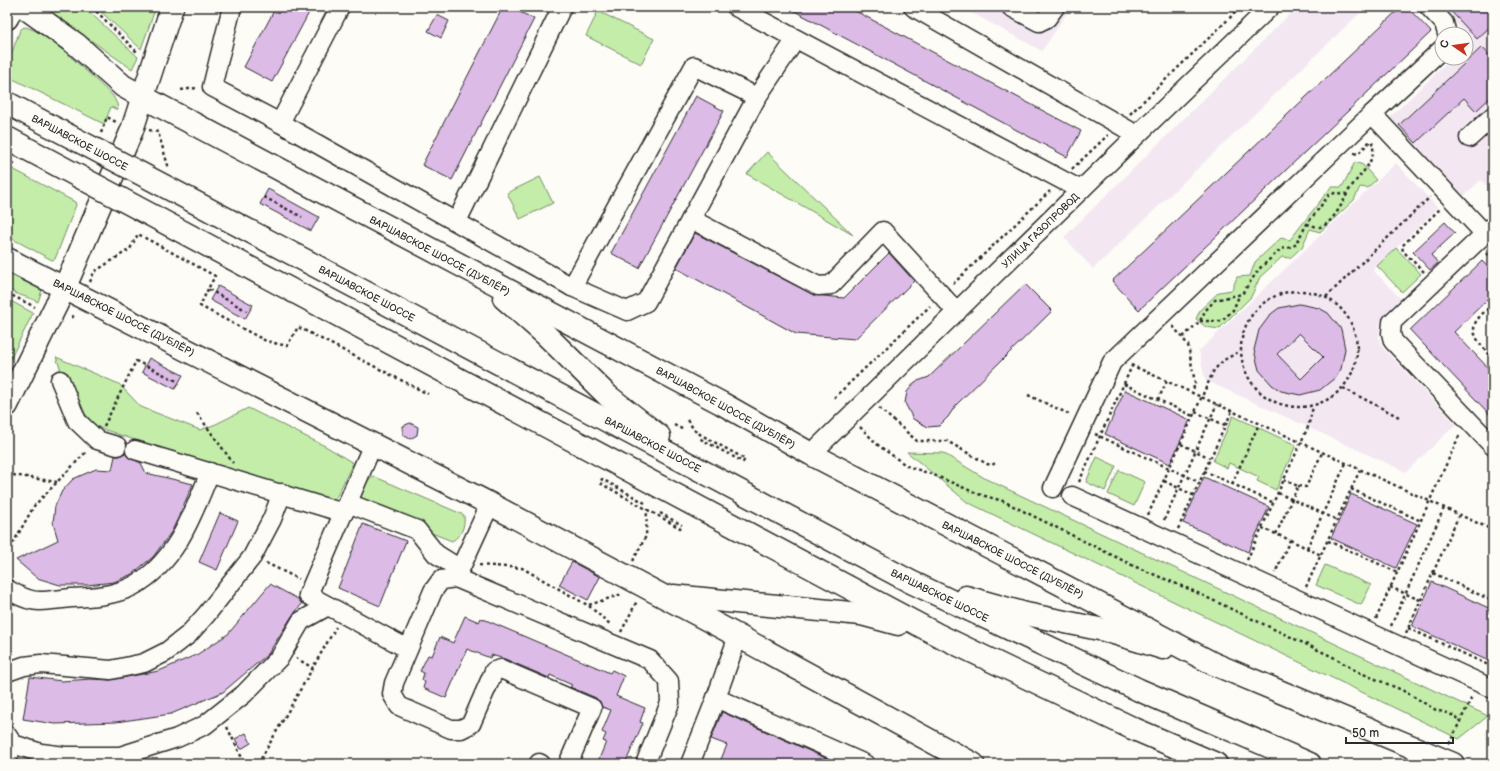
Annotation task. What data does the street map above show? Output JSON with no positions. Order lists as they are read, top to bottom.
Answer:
{
  "streets": {
    "main road": ["ВАРШАВСКОЕ ШОССЕ", "ВАРШАВСКОЕ ШОССЕ (ДУБЛЁР)"],
    "street": ["УЛИЦА ГАЗОПРОВОД"]
  },
  "crossings": [
    ["УЛИЦА ГАЗОПРОВОД", "ВАРШАВСКОЕ ШОССЕ (ДУБЛЁР)"]
  ],
  "scale_bar": "50 m",
  "north": "left"
}
